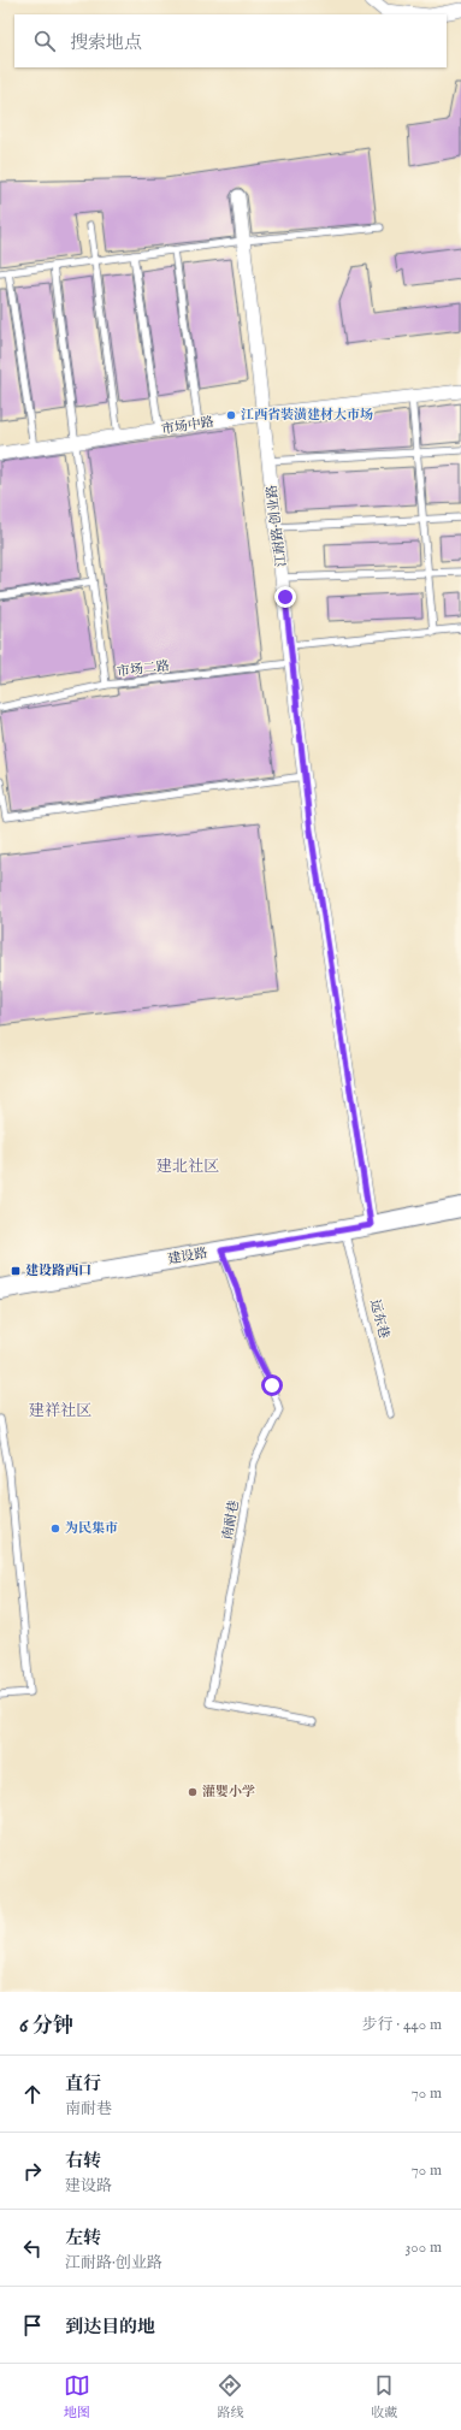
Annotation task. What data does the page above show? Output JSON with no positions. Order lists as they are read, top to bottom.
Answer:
{
  "streets": {
    "main road": ["建设路"],
    "street": ["市场中路", "江耐路·创业路"],
    "lane": ["市场二路", "远东巷", "南耐巷"]
  },
  "crossings": [
    ["市场中路", "江耐路·创业路"],
    ["江耐路·创业路", "市场二路"],
    ["江耐路·创业路", "建设路"],
    ["建设路", "远东巷"],
    ["建设路", "南耐巷"]
  ],
  "districts": ["建北社区", "建祥社区"],
  "places": {
    "other": ["江西省装潢建材大市场", "为民集市", "灌婴小学"],
    "transit": ["建设路西口"]
  },
  "page": {
    "search": "搜索地点",
    "heading": ["6 分钟", "步行 · 440 m"],
    "list": [
      ["直行", "南耐巷", "70 m"],
      ["右转", "建设路", "70 m"],
      ["左转", "江耐路·创业路", "300 m"],
      "到达目的地"
    ],
    "nav": ["地图", "路线", "收藏"]
  }
}
